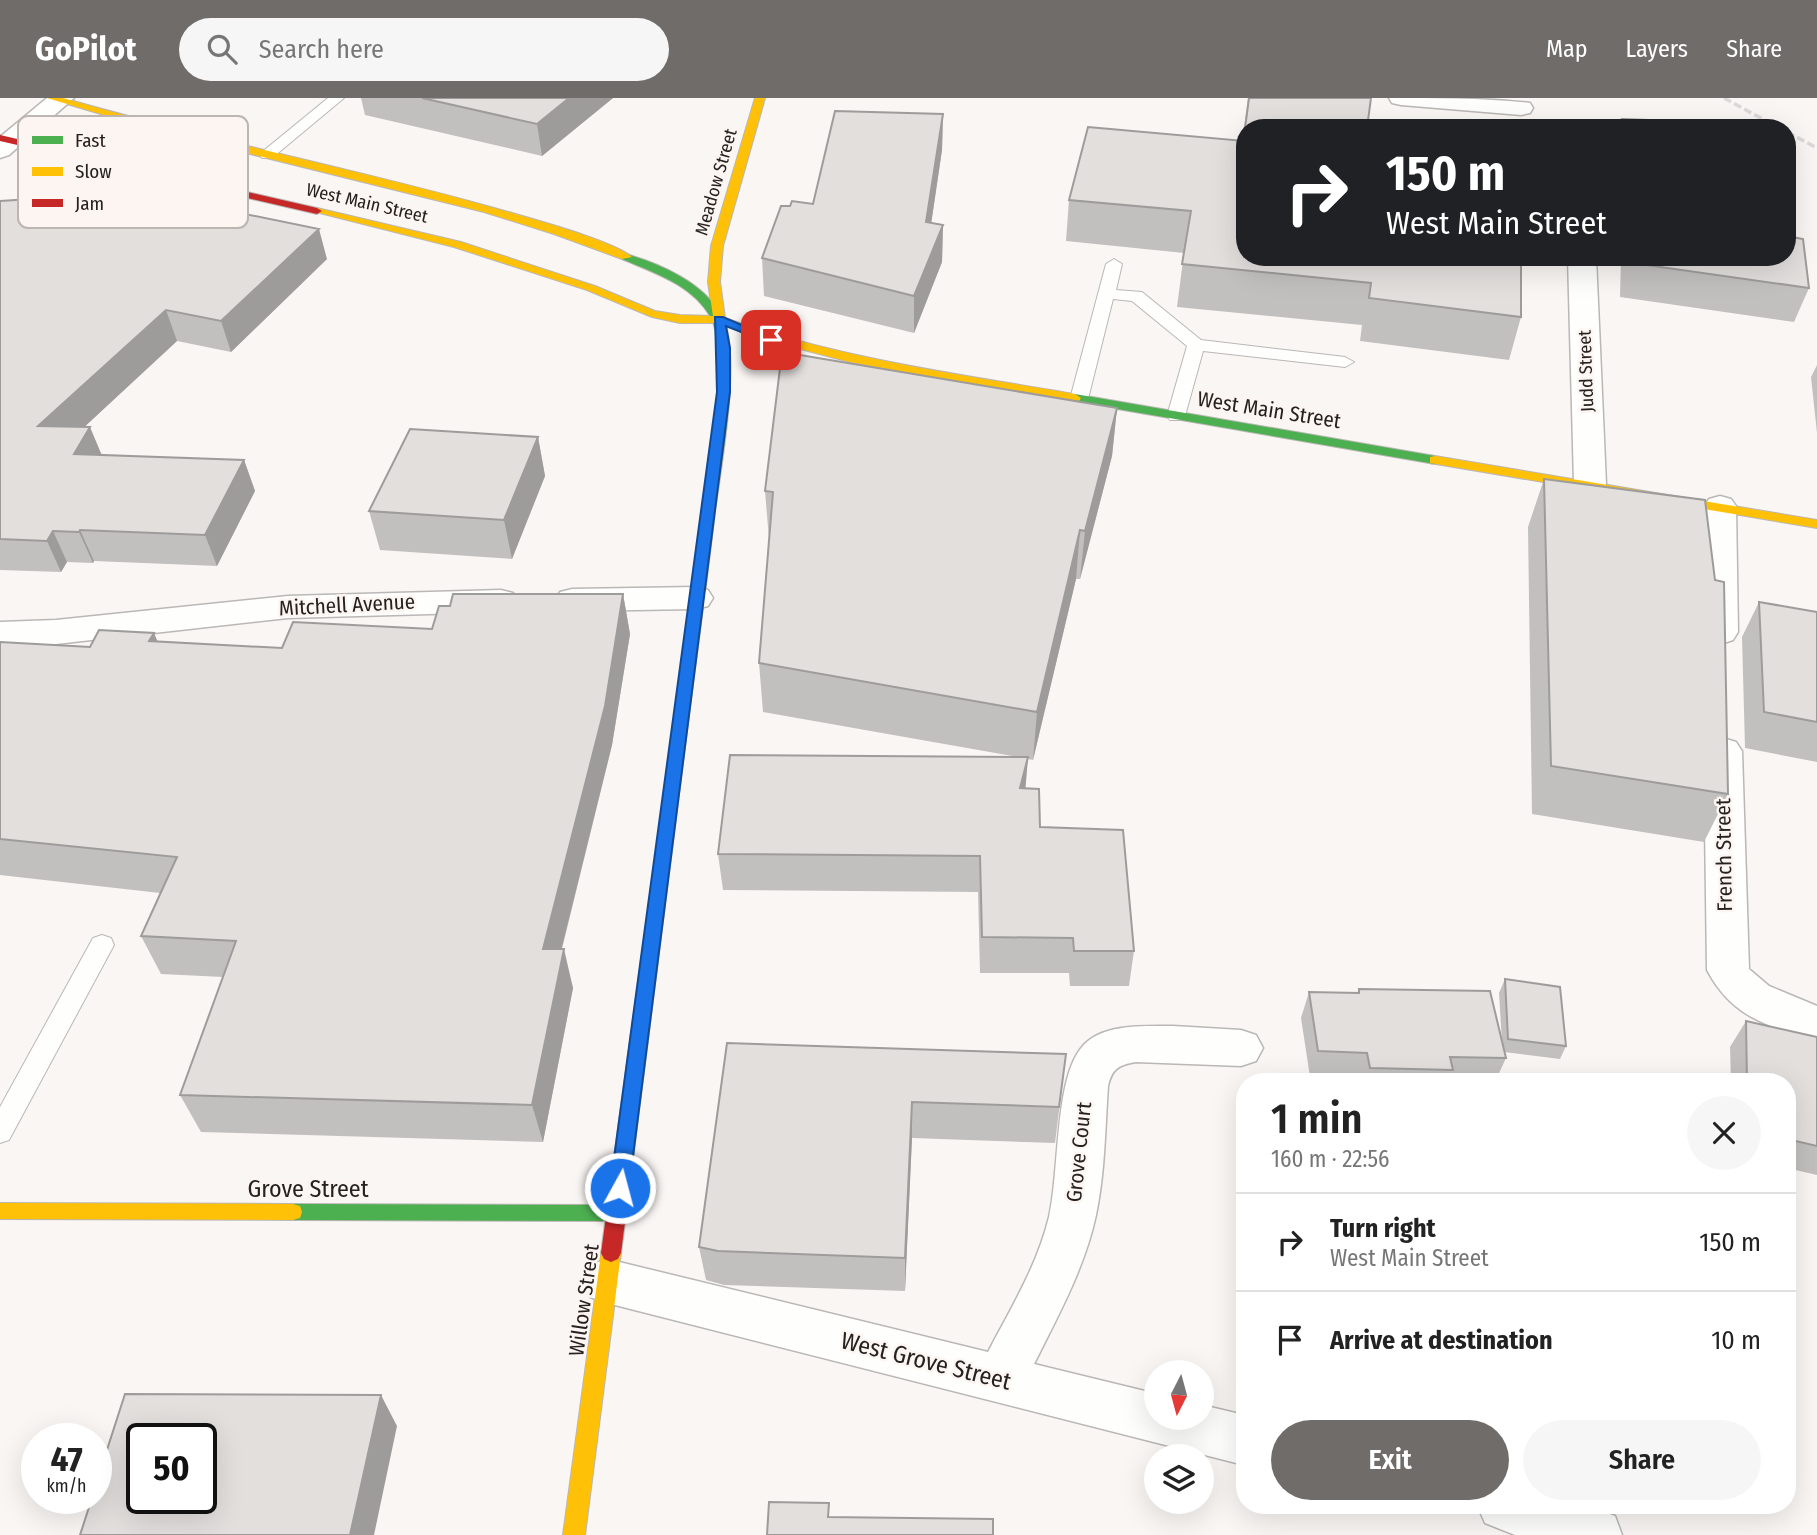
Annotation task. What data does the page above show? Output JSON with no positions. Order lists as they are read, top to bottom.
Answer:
{
  "streets": {
    "main road": [
      "Meadow Street",
      "West Main Street",
      "Grove Street",
      "Willow Street"
    ],
    "street": [
      "Judd Street",
      "Mitchell Avenue",
      "French Street",
      "Grove Court",
      "West Grove Street"
    ]
  },
  "crossings": [
    ["Meadow Street", "West Main Street"],
    ["Meadow Street", "Willow Street"],
    ["West Main Street", "Judd Street"],
    ["West Main Street", "Willow Street"],
    ["Mitchell Avenue", "Willow Street"],
    ["Grove Court", "West Grove Street"],
    ["Grove Street", "Willow Street"],
    ["Willow Street", "West Grove Street"]
  ],
  "legend": ["Fast", "Slow", "Jam"],
  "north": "bottom",
  "page": {
    "header": "GoPilot",
    "search": "Search here",
    "nav": ["Map", "Layers", "Share"],
    "turn": ["150 m", "West Main Street"],
    "heading": ["1 min", "160 m · 22:56"],
    "list": [
      {
        "name": "Turn right",
        "note": "West Main Street",
        "value": "150 m"
      },
      {
        "name": "Arrive at destination",
        "value": "10 m"
      }
    ],
    "buttons": ["Exit", "Share"],
    "speed": "47 km/h",
    "limit": "50"
  }
}
